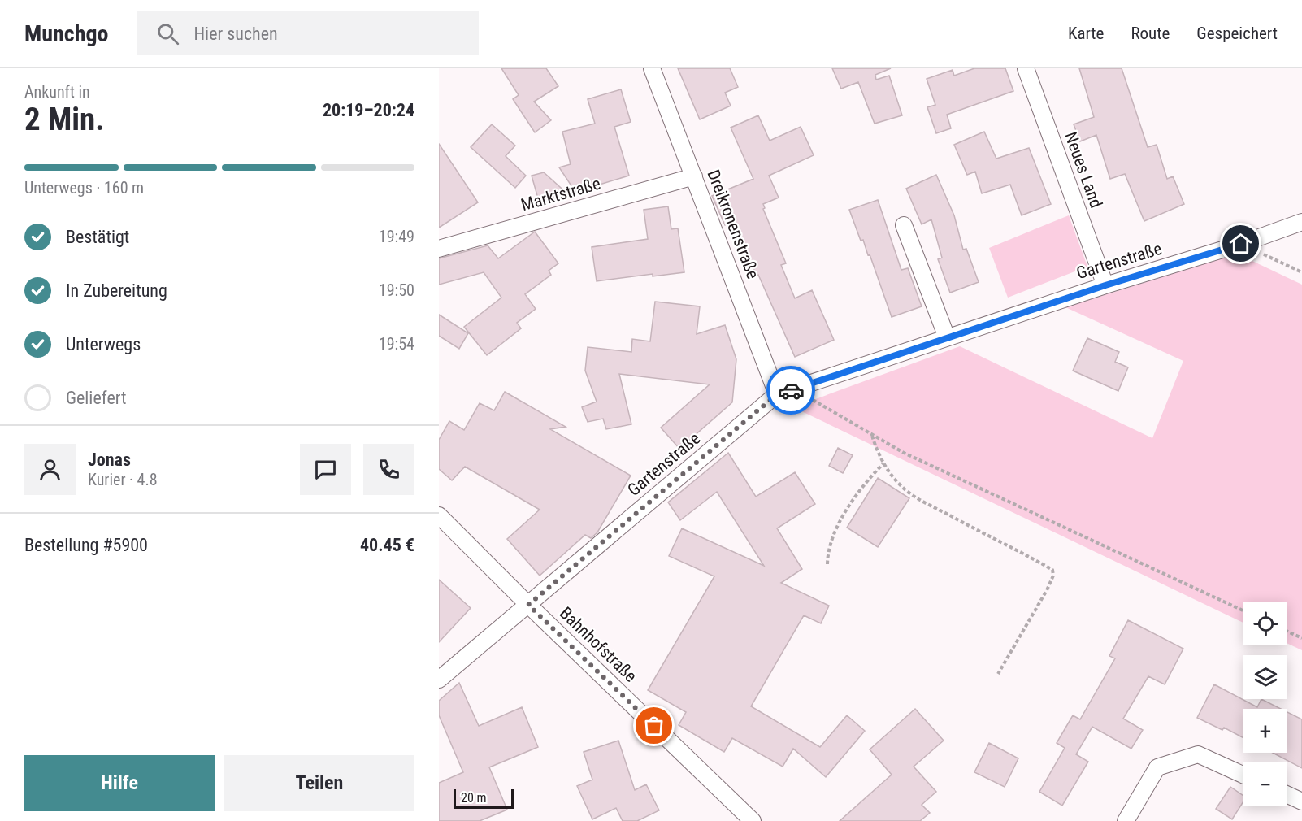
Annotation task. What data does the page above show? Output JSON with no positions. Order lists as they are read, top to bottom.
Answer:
{
  "streets": {
    "street": [
      "Neues Land",
      "Marktstraße",
      "Dreikronenstraße",
      "Gartenstraße",
      "Bahnhofstraße"
    ]
  },
  "crossings": [
    ["Neues Land", "Gartenstraße"],
    ["Marktstraße", "Dreikronenstraße"],
    ["Dreikronenstraße", "Gartenstraße"],
    ["Gartenstraße", "Bahnhofstraße"]
  ],
  "scale_bar": "20 m",
  "page": {
    "header": "Munchgo",
    "search": "Hier suchen",
    "nav": ["Karte", "Route", "Gespeichert"],
    "heading": ["2 Min.", "Ankunft in", "20:19–20:24"],
    "panel": [
      "Jonas",
      "Kurier · 4.8",
      "Bestellung #5900",
      "40.45 €"
    ],
    "bar": "Unterwegs · 160 m",
    "list": [
      ["Bestätigt", "19:49"],
      ["In Zubereitung", "19:50"],
      ["Unterwegs", "19:54"],
      "Geliefert"
    ],
    "map_buttons": ["+", "−"],
    "buttons": ["Hilfe", "Teilen"],
    "scale": "20 m"
  }
}
